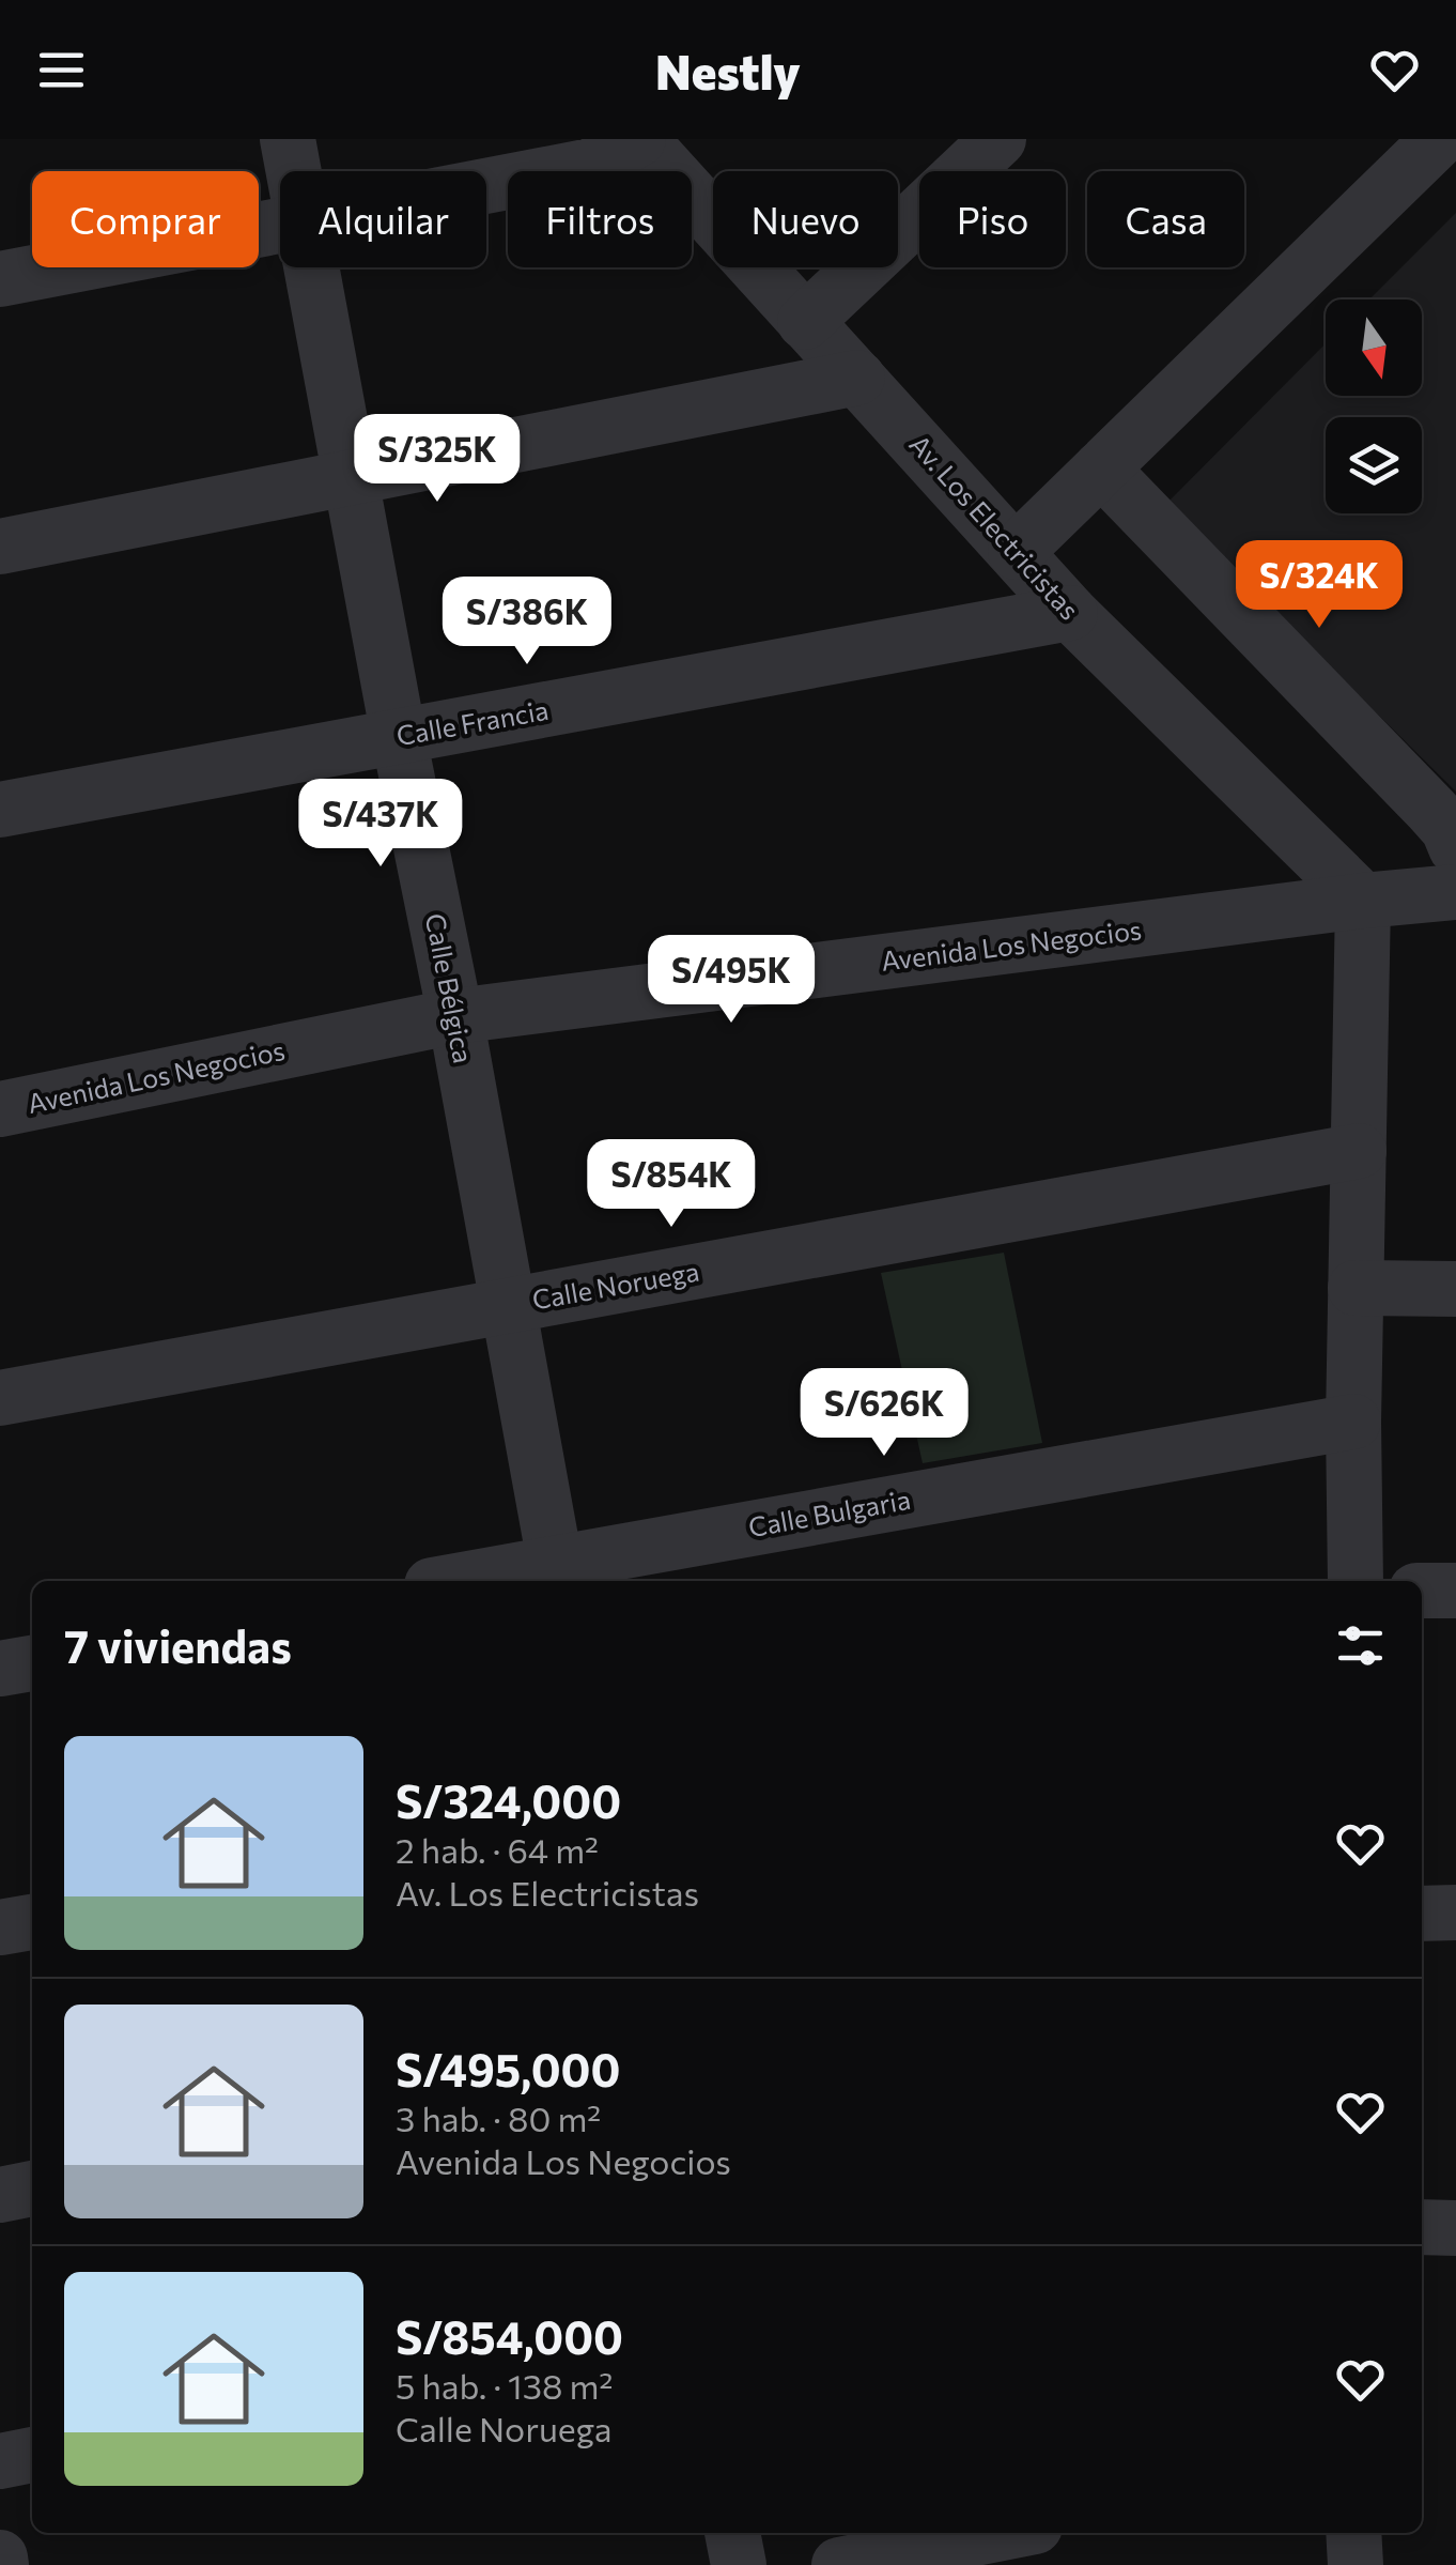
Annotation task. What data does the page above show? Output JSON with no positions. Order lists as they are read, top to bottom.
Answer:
{
  "streets": {
    "street": [
      "Av. Los Electricistas",
      "Calle Francia",
      "Avenida Los Negocios",
      "Calle Bélgica",
      "Calle Noruega",
      "Calle Bulgaria"
    ]
  },
  "crossings": [
    ["Av. Los Electricistas", "Calle Francia"],
    ["Av. Los Electricistas", "Avenida Los Negocios"],
    ["Calle Francia", "Calle Bélgica"],
    ["Avenida Los Negocios", "Calle Bélgica"],
    ["Calle Bélgica", "Calle Noruega"],
    ["Calle Bélgica", "Calle Bulgaria"]
  ],
  "north": "bottom",
  "page": {
    "header": "Nestly",
    "chip": [
      "Comprar",
      "Alquilar",
      "Filtros",
      "Nuevo",
      "Piso",
      "Casa"
    ],
    "price": [
      "S/325K",
      "S/324K",
      "S/386K",
      "S/437K",
      "S/495K",
      "S/854K",
      "S/626K"
    ],
    "heading": "7 viviendas",
    "list": [
      {
        "name": "S/324,000",
        "note": "2 hab. · 64 m² · Av. Los Electricistas"
      },
      {
        "name": "S/495,000",
        "note": "3 hab. · 80 m² · Avenida Los Negocios"
      },
      {
        "name": "S/854,000",
        "note": "5 hab. · 138 m² · Calle Noruega"
      }
    ]
  }
}
